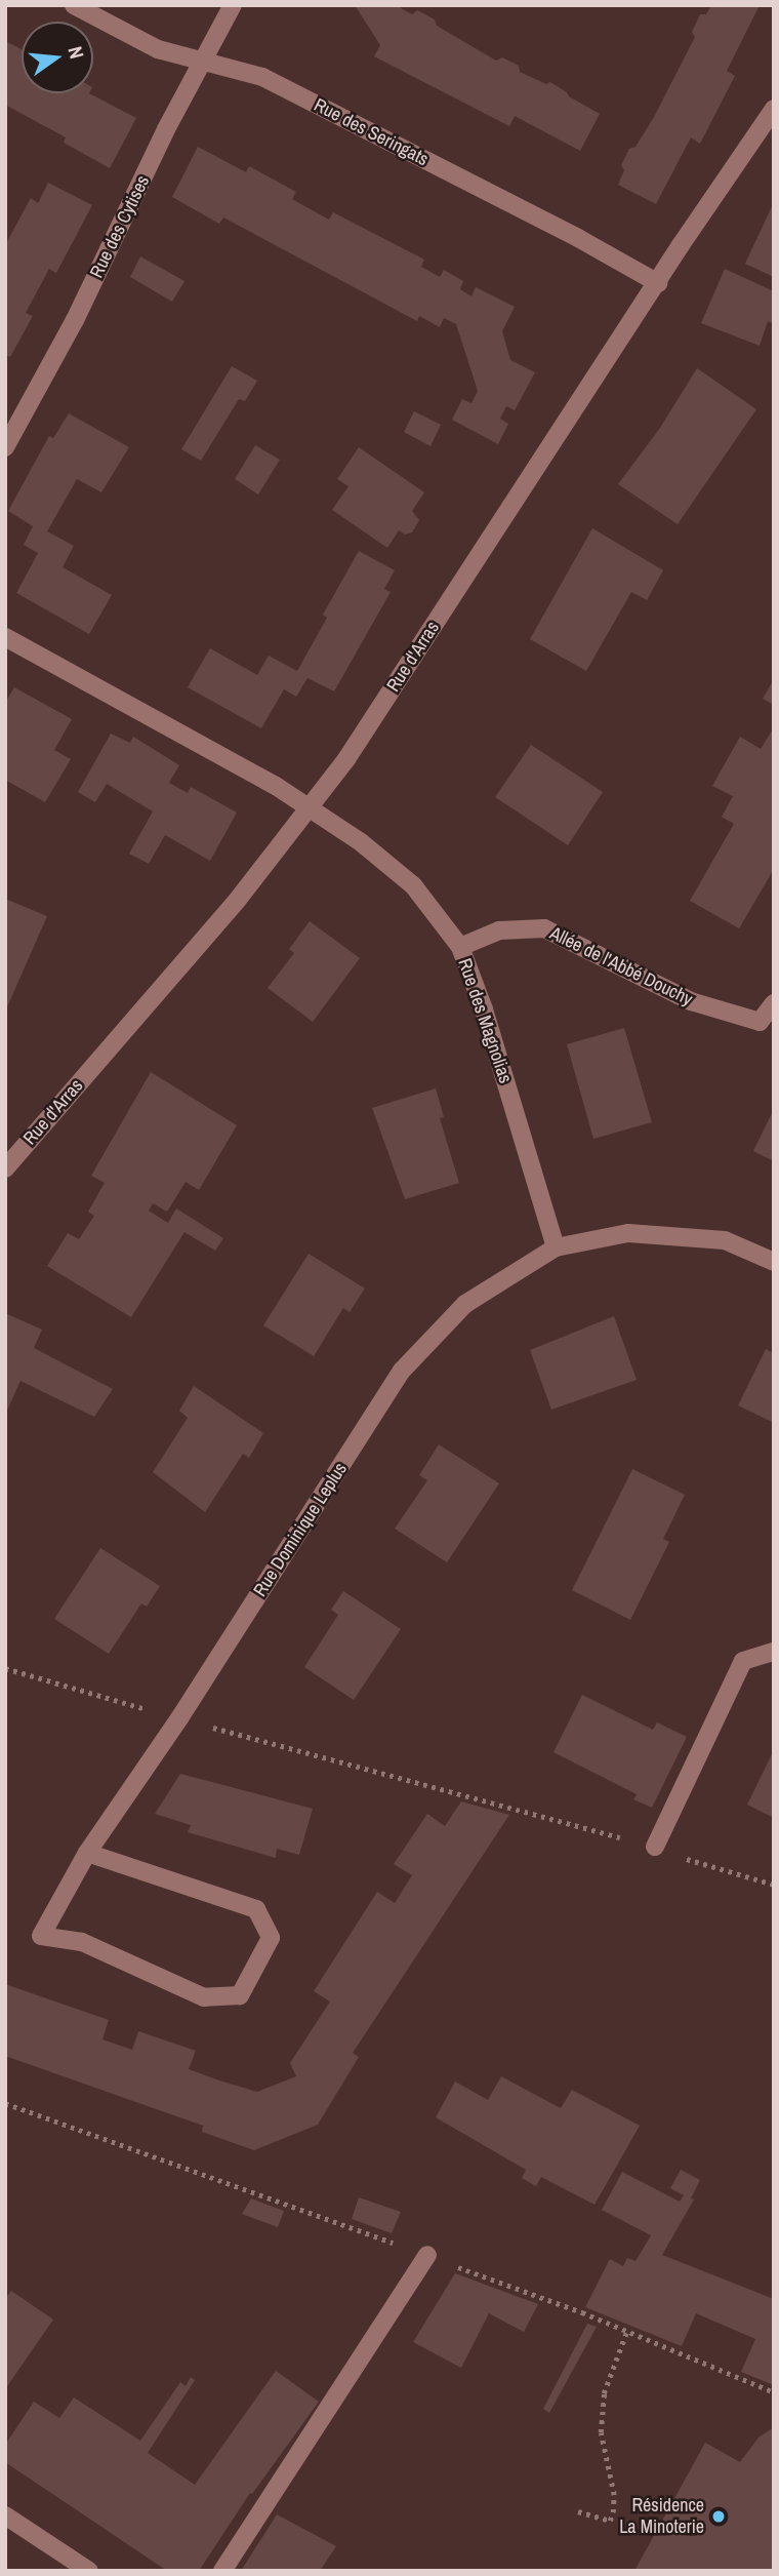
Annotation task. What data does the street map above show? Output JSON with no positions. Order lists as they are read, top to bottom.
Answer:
{
  "streets": {
    "street": [
      "Rue des Seringats",
      "Rue des Cytises",
      "Rue d'Arras",
      "Allée de l'Abbé Douchy",
      "Rue des Magnolias",
      "Rue Dominique Leplus"
    ]
  },
  "crossings": [
    ["Rue des Seringats", "Rue des Cytises"],
    ["Rue des Seringats", "Rue d'Arras"],
    ["Rue d'Arras", "Rue des Magnolias"],
    ["Allée de l'Abbé Douchy", "Rue des Magnolias"],
    ["Rue des Magnolias", "Rue Dominique Leplus"]
  ],
  "places": ["Résidence La Minoterie"],
  "north": "right"
}
